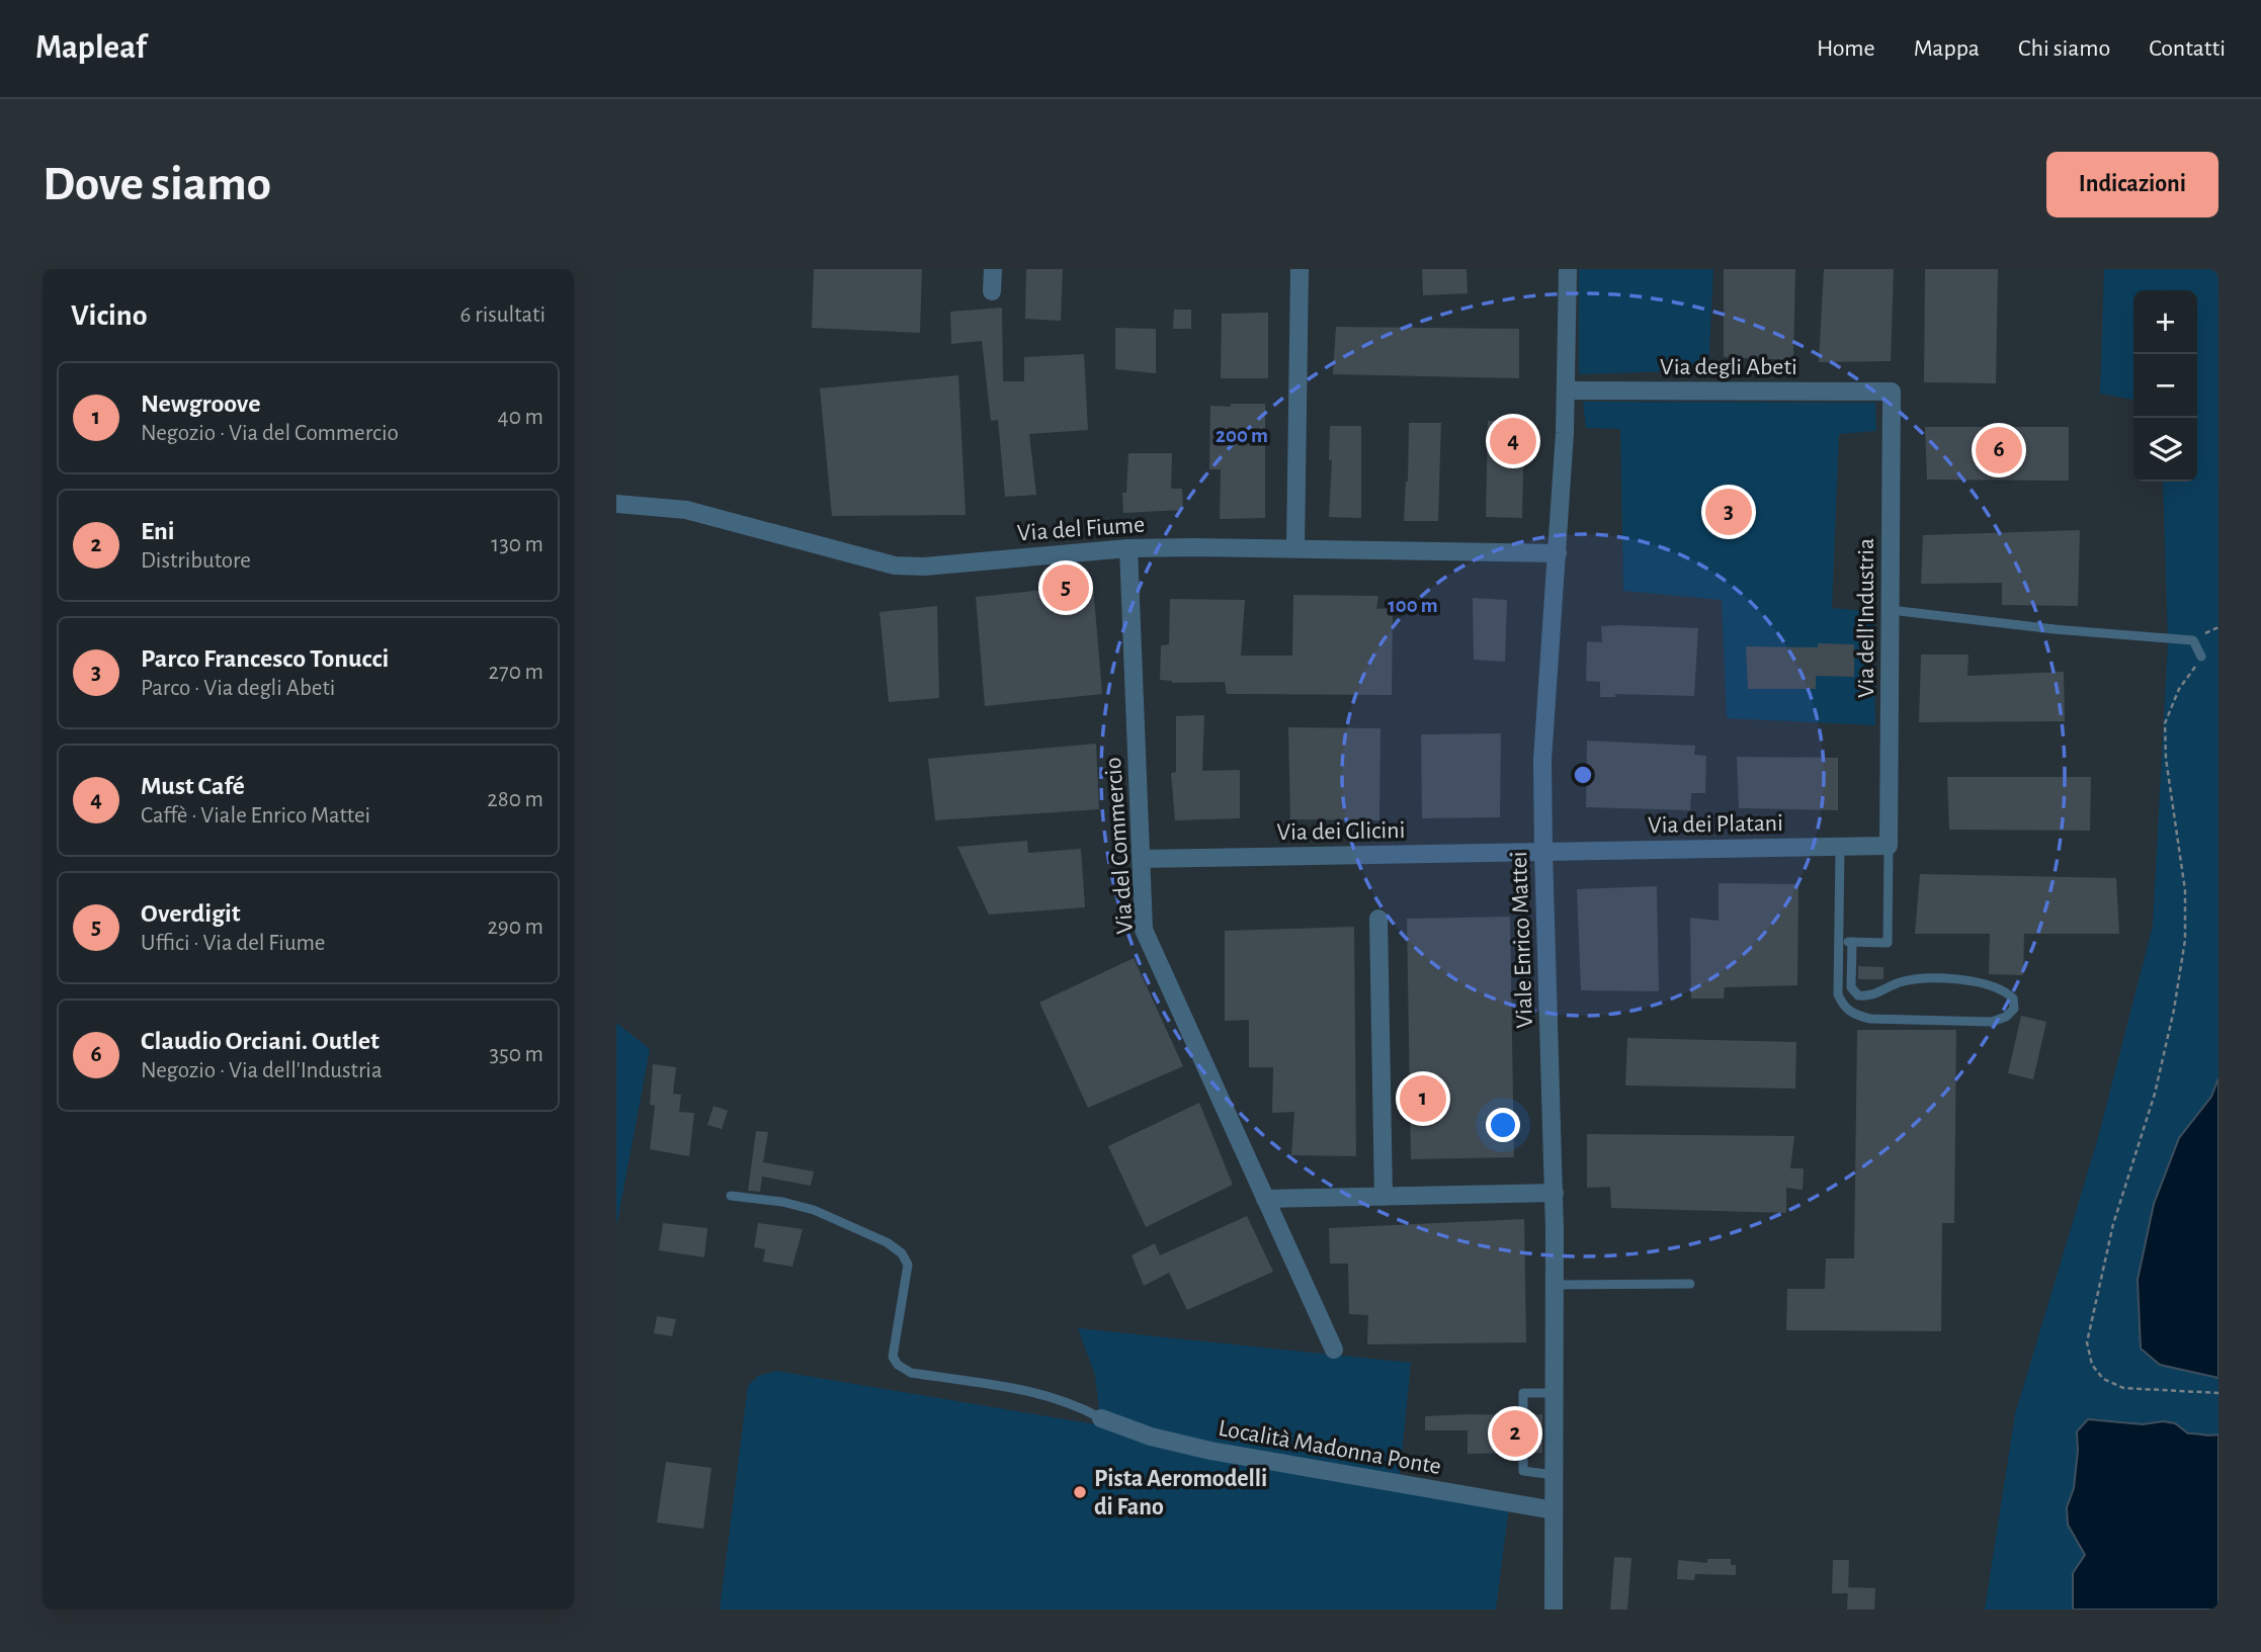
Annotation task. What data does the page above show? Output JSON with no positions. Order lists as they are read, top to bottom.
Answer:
{
  "streets": {
    "street": [
      "Via degli Abeti",
      "Via del Fiume",
      "Via dell'Industria",
      "Via dei Platani",
      "Via dei Glicini",
      "Via del Commercio",
      "Viale Enrico Mattei",
      "Località Madonna Ponte"
    ]
  },
  "crossings": [
    ["Via degli Abeti", "Via dell'Industria"],
    ["Via degli Abeti", "Viale Enrico Mattei"],
    ["Via del Fiume", "Via del Commercio"],
    ["Via del Fiume", "Viale Enrico Mattei"],
    ["Via dell'Industria", "Via dei Platani"],
    ["Via dei Platani", "Via dei Glicini"],
    ["Via dei Platani", "Viale Enrico Mattei"],
    ["Via dei Glicini", "Via del Commercio"],
    ["Via dei Glicini", "Viale Enrico Mattei"],
    ["Viale Enrico Mattei", "Località Madonna Ponte"]
  ],
  "places": ["Pista Aeromodelli di Fano"],
  "page": {
    "header": "Mapleaf",
    "nav": [
      "Home",
      "Mappa",
      "Chi siamo",
      "Contatti"
    ],
    "buttons": "Indicazioni",
    "title": "Dove siamo",
    "heading": ["Vicino", "6 risultati"],
    "map_buttons": ["+", "−"],
    "list": [
      {
        "mark": "1",
        "name": "Newgroove",
        "note": "Negozio · Via del Commercio",
        "value": "40 m"
      },
      {
        "mark": "2",
        "name": "Eni",
        "note": "Distributore",
        "value": "130 m"
      },
      {
        "mark": "3",
        "name": "Parco Francesco Tonucci",
        "note": "Parco · Via degli Abeti",
        "value": "270 m"
      },
      {
        "mark": "4",
        "name": "Must Café",
        "note": "Caffè · Viale Enrico Mattei",
        "value": "280 m"
      },
      {
        "mark": "5",
        "name": "Overdigit",
        "note": "Uffici · Via del Fiume",
        "value": "290 m"
      },
      {
        "mark": "6",
        "name": "Claudio Orciani. Outlet",
        "note": "Negozio · Via dell'Industria",
        "value": "350 m"
      }
    ],
    "pins": [
      "4",
      "6",
      "3",
      "5",
      "1",
      "2"
    ]
  },
  "rings": ["200 m", "100 m"]
}
